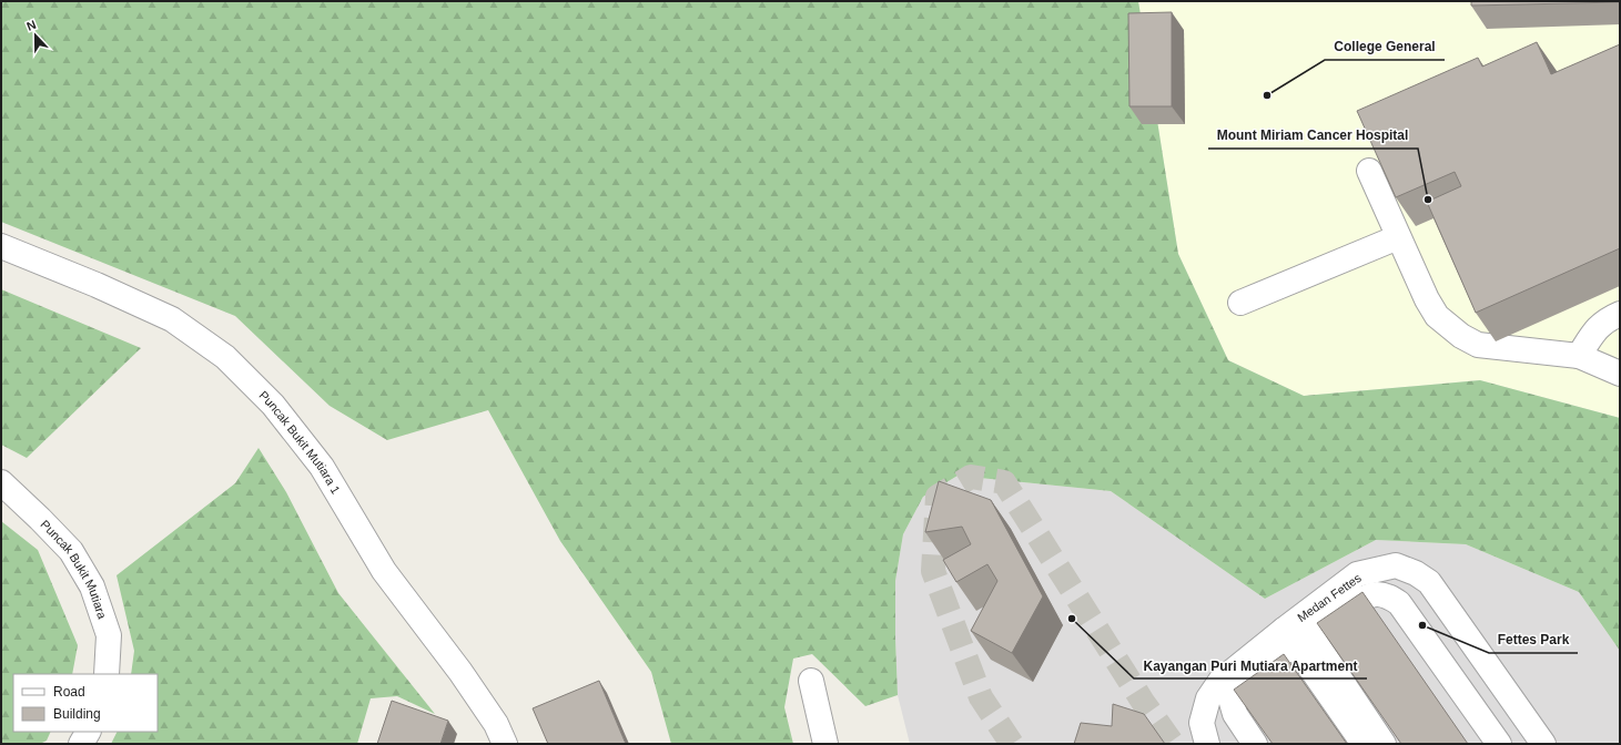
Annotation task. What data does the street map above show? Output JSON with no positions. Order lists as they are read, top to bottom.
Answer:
{
  "streets": {
    "street": ["Puncak Bukit Mutiara 1", "Puncak Bukit Mutiara", "Medan Fettes"]
  },
  "places": [
    "College General",
    "Mount Miriam Cancer Hospital",
    "Kayangan Puri Mutiara Apartment",
    "Fettes Park"
  ],
  "legend": ["Road", "Building"],
  "north": "top"
}
